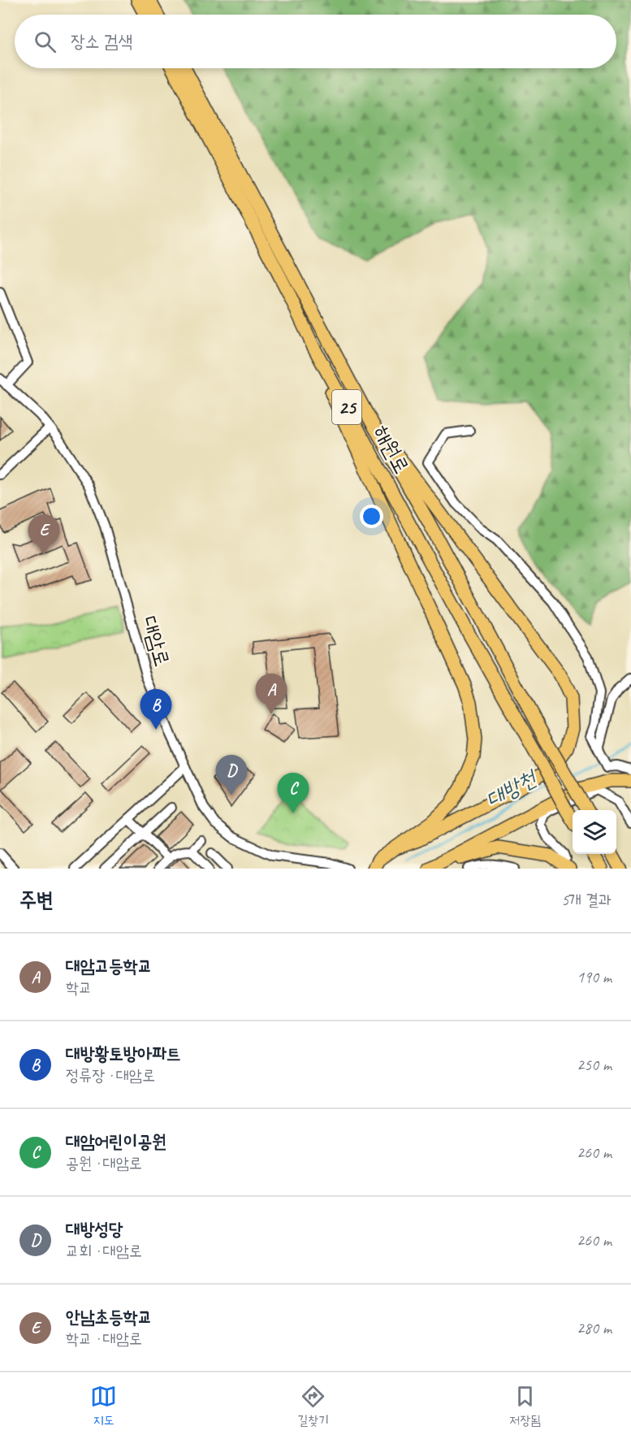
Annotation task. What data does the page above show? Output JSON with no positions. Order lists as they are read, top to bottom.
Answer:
{
  "streets": {
    "highway": ["25", "해원로"],
    "street": ["대암로"]
  },
  "water": ["대방천"],
  "page": {
    "search": "장소 검색",
    "pins": [
      "E",
      "A",
      "B",
      "D",
      "C"
    ],
    "heading": ["주변", "5개 결과"],
    "list": [
      {
        "mark": "A",
        "name": "대암고등학교",
        "note": "학교",
        "value": "190 m"
      },
      {
        "mark": "B",
        "name": "대방황토방아파트",
        "note": "정류장 · 대암로",
        "value": "250 m"
      },
      {
        "mark": "C",
        "name": "대암어린이공원",
        "note": "공원 · 대암로",
        "value": "260 m"
      },
      {
        "mark": "D",
        "name": "대방성당",
        "note": "교회 · 대암로",
        "value": "260 m"
      },
      {
        "mark": "E",
        "name": "안남초등학교",
        "note": "학교 · 대암로",
        "value": "280 m"
      }
    ],
    "nav": ["지도", "길찾기", "저장됨"]
  }
}
